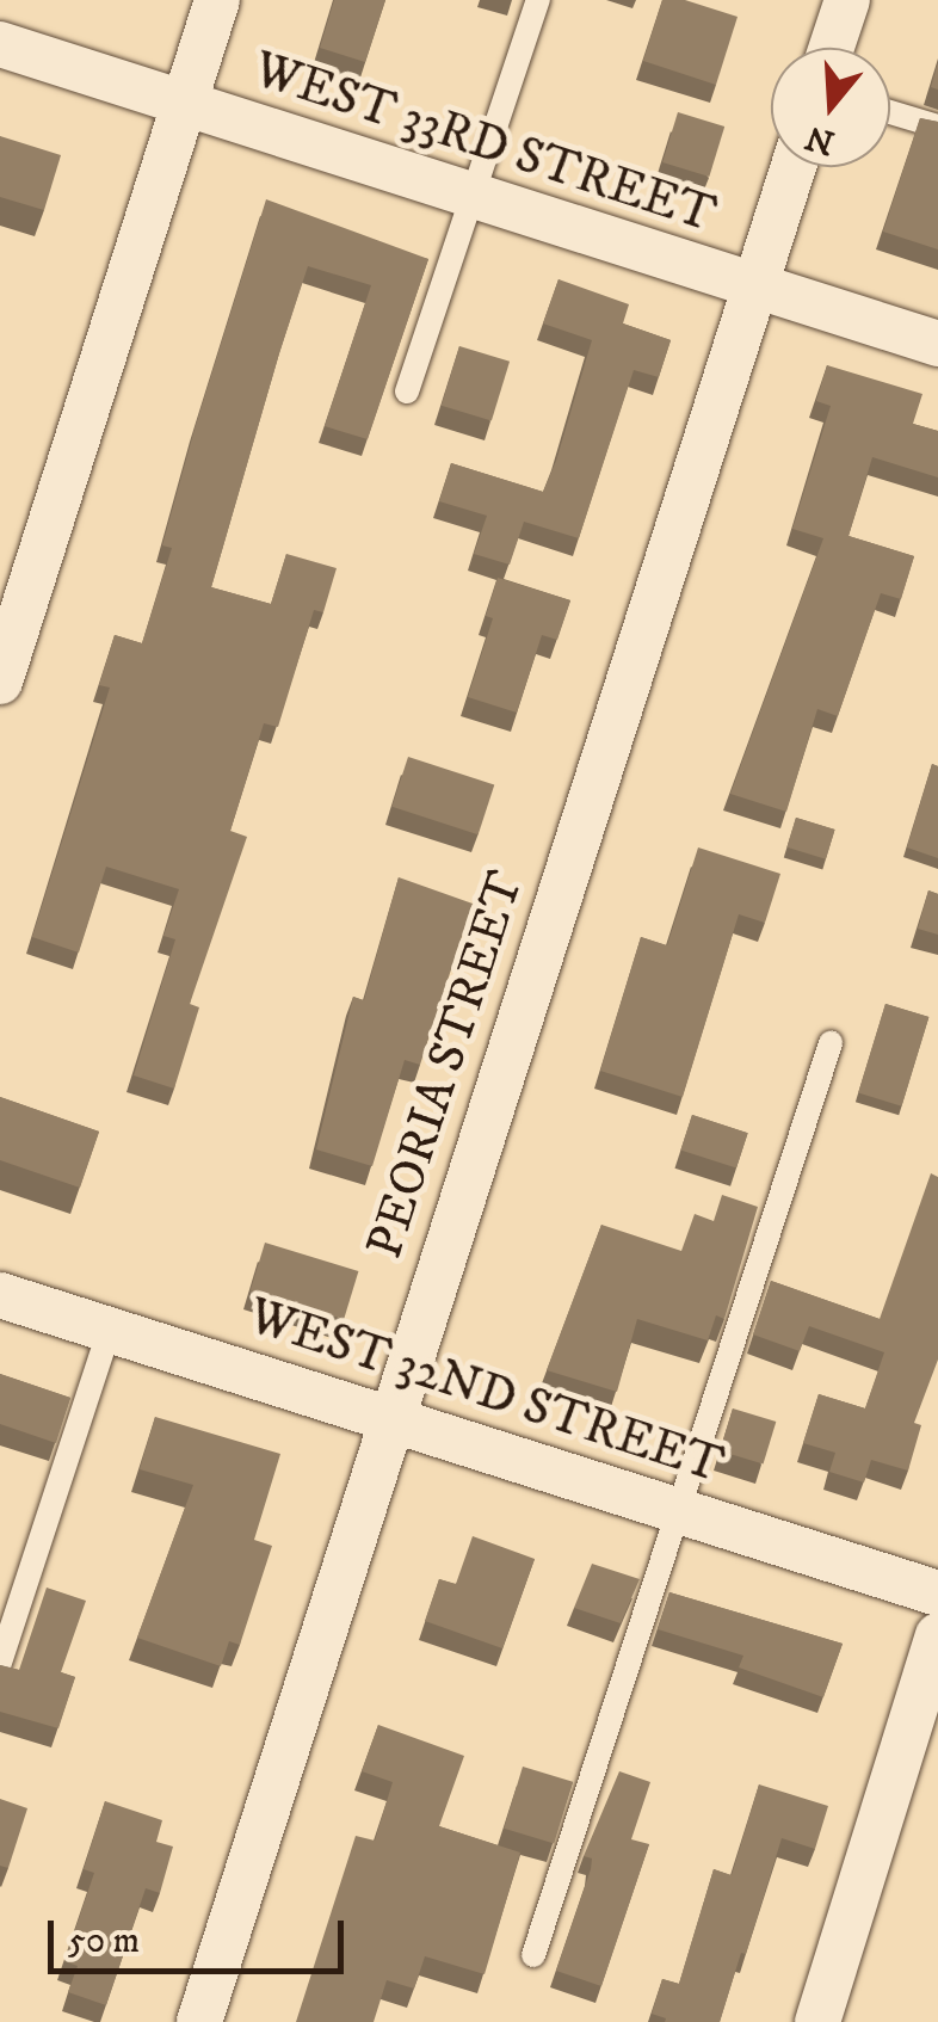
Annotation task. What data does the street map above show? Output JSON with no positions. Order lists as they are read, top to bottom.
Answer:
{
  "streets": {
    "street": ["WEST 33RD STREET", "PEORIA STREET", "WEST 32ND STREET"]
  },
  "crossings": [
    ["WEST 33RD STREET", "PEORIA STREET"],
    ["PEORIA STREET", "WEST 32ND STREET"]
  ],
  "scale_bar": "50 m",
  "north": "bottom"
}
